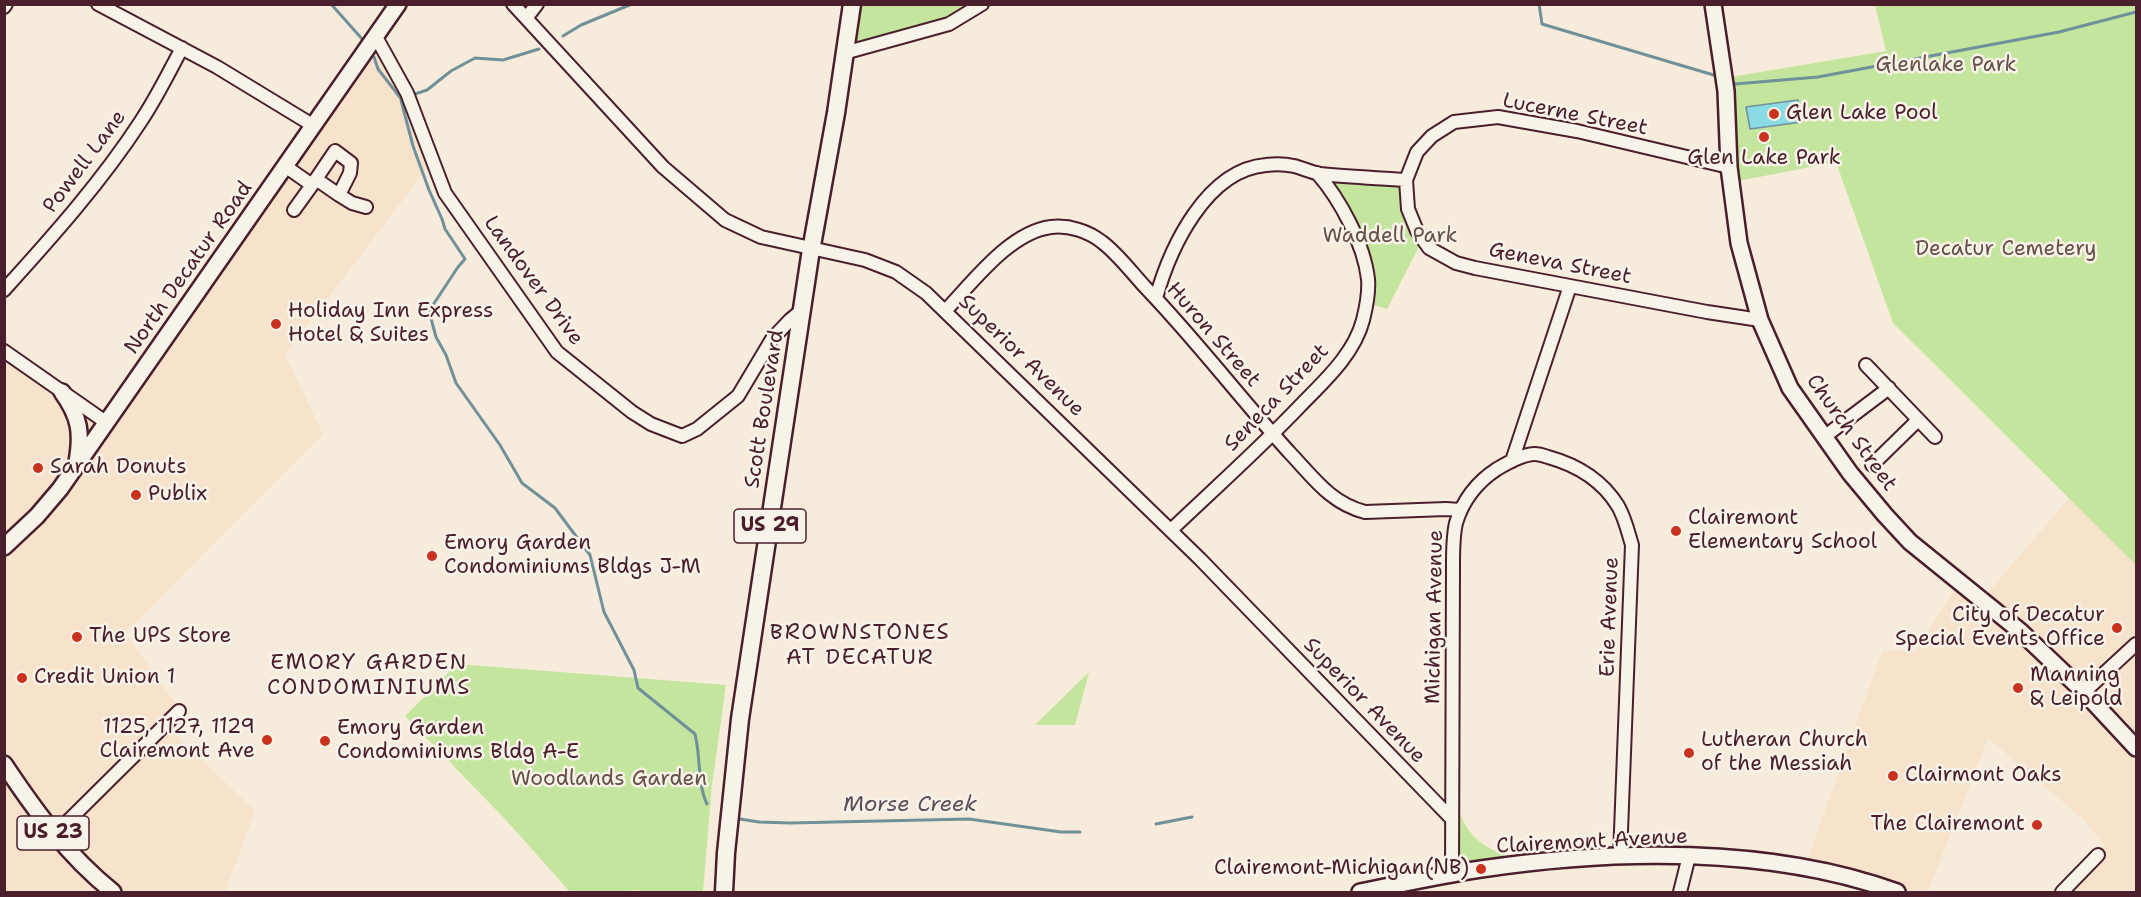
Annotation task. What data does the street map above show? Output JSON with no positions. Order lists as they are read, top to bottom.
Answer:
{
  "streets": {
    "highway": ["Scott Boulevard", "US 29"],
    "main road": [
      "North Decatur Road",
      "Church Street",
      "US 23",
      "Clairemont Avenue"
    ],
    "street": [
      "Lucerne Street",
      "Powell Lane",
      "Geneva Street",
      "Landover Drive",
      "Huron Street",
      "Superior Avenue",
      "Seneca Street",
      "Michigan Avenue",
      "Erie Avenue"
    ]
  },
  "crossings": [
    ["Lucerne Street", "Geneva Street"],
    ["Lucerne Street", "Church Street"],
    ["Geneva Street", "Church Street"],
    ["North Decatur Road", "Landover Drive"],
    ["Landover Drive", "Scott Boulevard"],
    ["Huron Street", "Superior Avenue"],
    ["Huron Street", "Seneca Street"],
    ["Huron Street", "Michigan Avenue"],
    ["Superior Avenue", "Seneca Street"],
    ["Superior Avenue", "Scott Boulevard"],
    ["Superior Avenue", "Michigan Avenue"],
    ["Michigan Avenue", "Erie Avenue"],
    ["Michigan Avenue", "Clairemont Avenue"],
    ["Erie Avenue", "Clairemont Avenue"]
  ],
  "districts": ["BROWNSTONES AT DECATUR", "EMORY GARDEN CONDOMINIUMS"],
  "water": ["Morse Creek"],
  "parks": [
    "Glenlake Park",
    "Waddell Park",
    "Decatur Cemetery",
    "Woodlands Garden"
  ],
  "places": [
    "Glen Lake Pool",
    "Glen Lake Park",
    "Holiday Inn Express Hotel & Suites",
    "Sarah Donuts",
    "Publix",
    "Clairemont Elementary School",
    "Emory Garden Condominiums Bldgs J-M",
    "City of Decatur Special Events Office",
    "The UPS Store",
    "Credit Union 1",
    "Manning & Leipold",
    "1125, 1127, 1129 Clairemont Ave",
    "Emory Garden Condominiums Bldg A-E",
    "Lutheran Church of the Messiah",
    "Clairmont Oaks",
    "The Clairemont",
    "Clairemont-Michigan(NB)"
  ]
}
